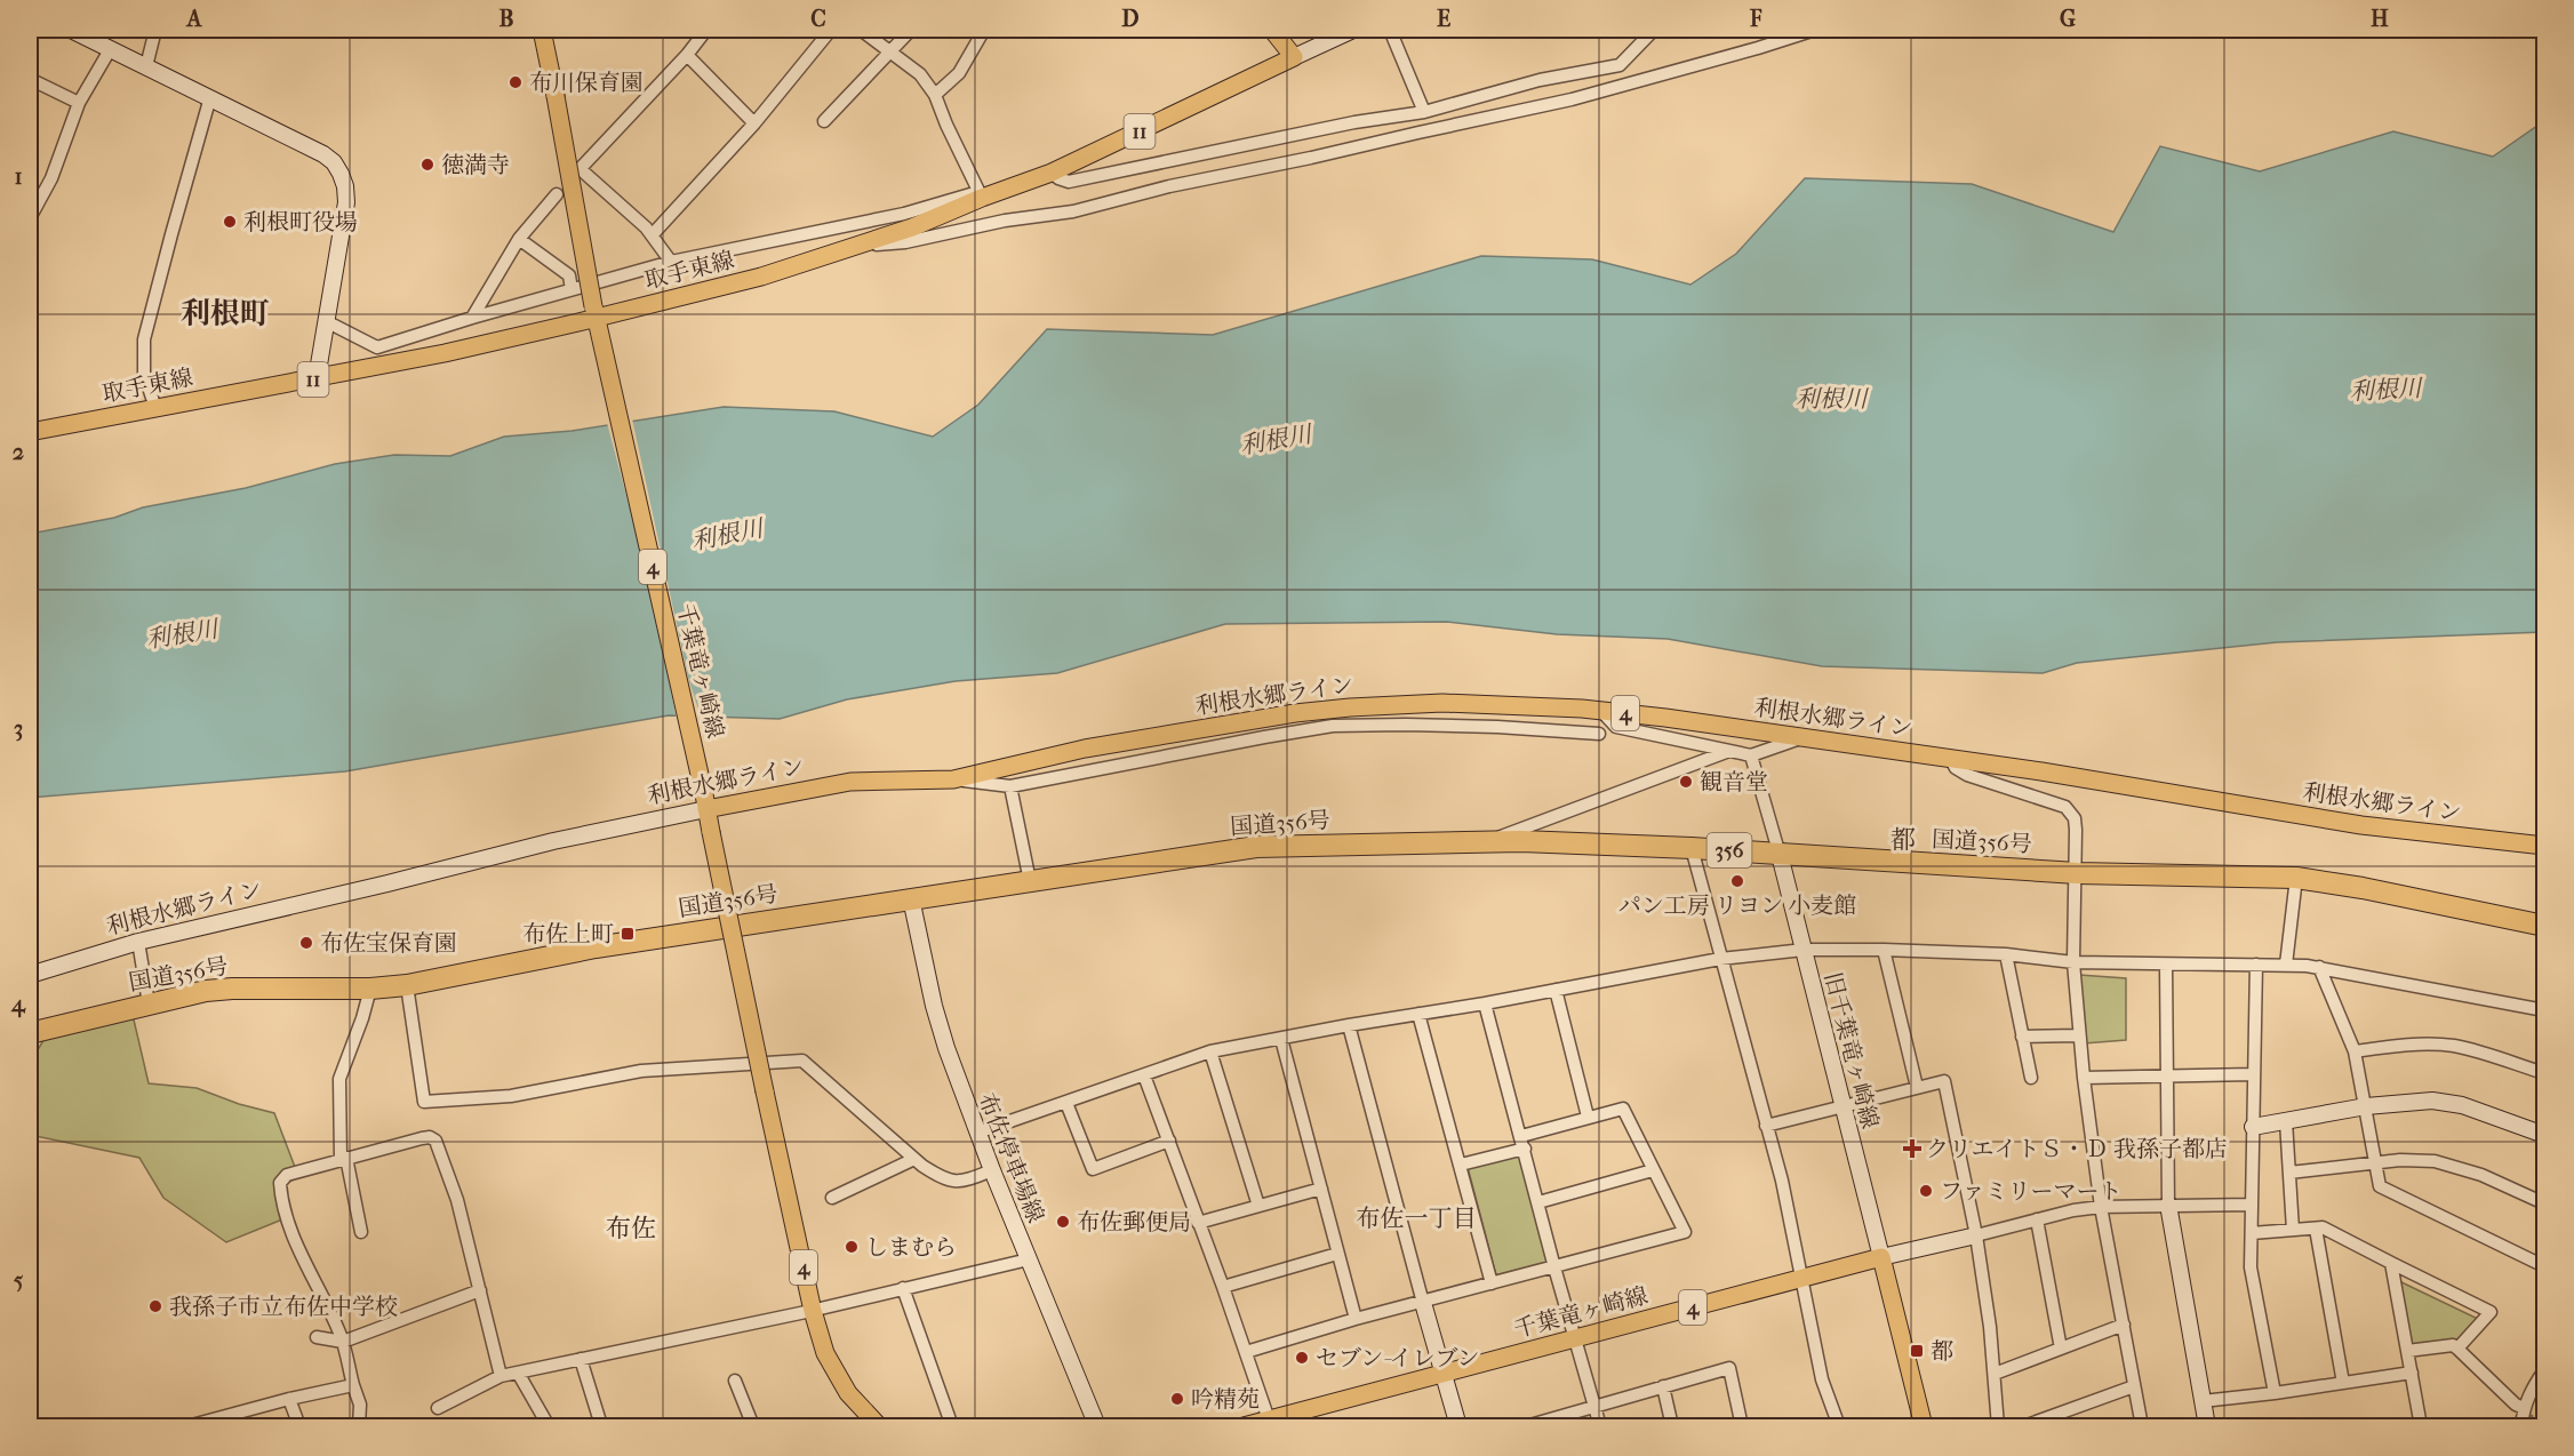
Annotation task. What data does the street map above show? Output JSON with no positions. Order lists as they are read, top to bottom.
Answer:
{
  "streets": {
    "highway": ["国道356号", "356"],
    "main road": [
      "11",
      "取手東線",
      "4",
      "千葉竜ヶ崎線",
      "利根水郷ライン"
    ],
    "street": ["旧千葉竜ヶ崎線", "布佐停車場線"]
  },
  "crossings": [
    ["取手東線", "千葉竜ヶ崎線"],
    ["千葉竜ヶ崎線", "利根水郷ライン"],
    ["千葉竜ヶ崎線", "旧千葉竜ヶ崎線"],
    ["国道356号", "旧千葉竜ヶ崎線"],
    ["国道356号", "布佐停車場線"]
  ],
  "districts": [
    "利根町",
    "都",
    "布佐一丁目",
    "布佐"
  ],
  "water": ["利根川"],
  "places": {
    "other": [
      "布川保育園",
      "徳満寺",
      "利根町役場",
      "観音堂",
      "パン工房 リヨン 小麦館",
      "布佐宝保育園",
      "ファミリーマート",
      "布佐郵便局",
      "しまむら",
      "我孫子市立布佐中学校",
      "セブン-イレブン",
      "吟精苑"
    ],
    "transit": ["布佐上町", "都"],
    "health": ["クリエイトＳ・Ｄ 我孫子都店"]
  },
  "grid": {
    "columns": [
      "A",
      "B",
      "C",
      "D",
      "E",
      "F",
      "G",
      "H"
    ],
    "rows": [
      "1",
      "2",
      "3",
      "4",
      "5"
    ]
  }
}
